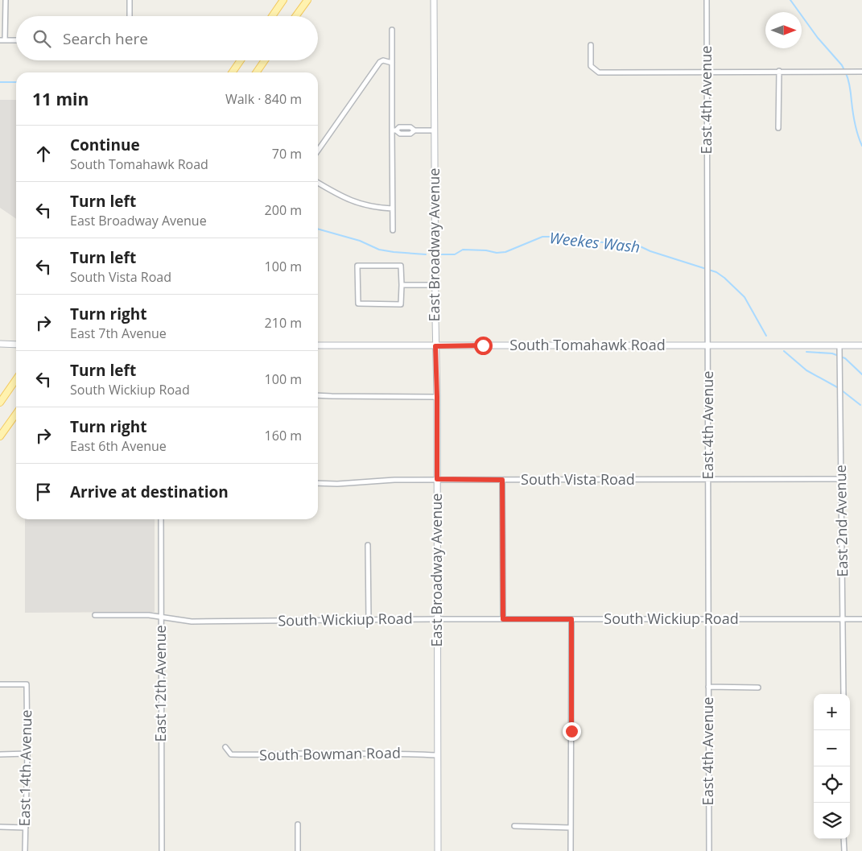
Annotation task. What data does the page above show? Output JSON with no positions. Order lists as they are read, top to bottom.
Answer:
{
  "streets": {
    "main road": ["East Broadway Avenue", "South Tomahawk Road"],
    "street": [
      "East 4th Avenue",
      "South Vista Road",
      "East 2nd Avenue",
      "South Wickiup Road",
      "East 12th Avenue",
      "South Bowman Road",
      "East 14th Avenue"
    ]
  },
  "crossings": [
    ["East 4th Avenue", "South Tomahawk Road"],
    ["East 4th Avenue", "South Vista Road"],
    ["East 4th Avenue", "South Wickiup Road"],
    ["East Broadway Avenue", "South Tomahawk Road"],
    ["East Broadway Avenue", "South Vista Road"],
    ["East Broadway Avenue", "South Wickiup Road"],
    ["East Broadway Avenue", "South Bowman Road"],
    ["South Tomahawk Road", "East 2nd Avenue"],
    ["South Vista Road", "East 2nd Avenue"],
    ["East 2nd Avenue", "South Wickiup Road"],
    ["South Wickiup Road", "East 12th Avenue"]
  ],
  "water": ["Weekes Wash"],
  "north": "right",
  "page": {
    "search": "Search here",
    "heading": ["11 min", "Walk · 840 m"],
    "list": [
      ["Continue", "South Tomahawk Road", "70 m"],
      ["Turn left", "East Broadway Avenue", "200 m"],
      ["Turn left", "South Vista Road", "100 m"],
      ["Turn right", "East 7th Avenue", "210 m"],
      ["Turn left", "South Wickiup Road", "100 m"],
      ["Turn right", "East 6th Avenue", "160 m"],
      "Arrive at destination"
    ],
    "map_buttons": ["+", "−"]
  }
}
